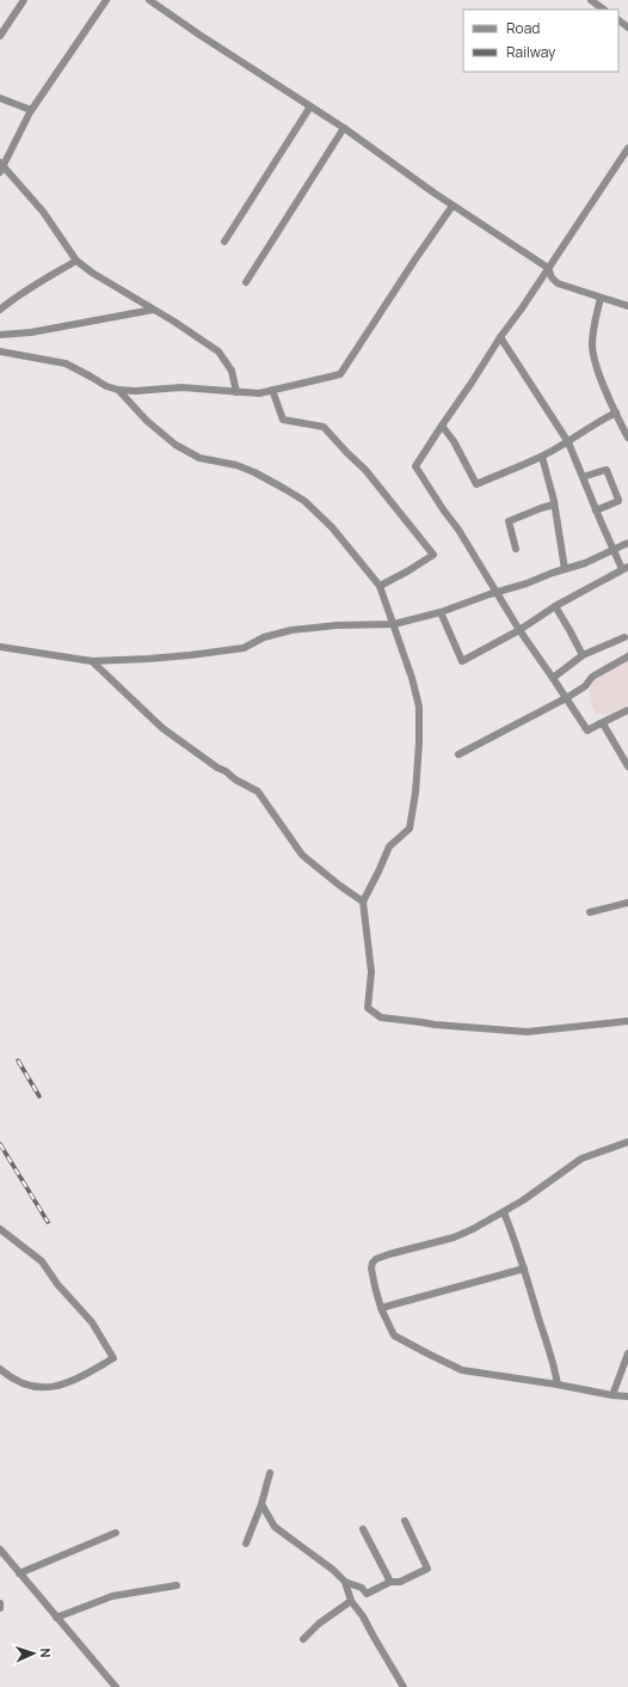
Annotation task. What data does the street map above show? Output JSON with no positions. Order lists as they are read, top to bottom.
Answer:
{
  "legend": ["Road", "Railway"],
  "north": "right"
}
